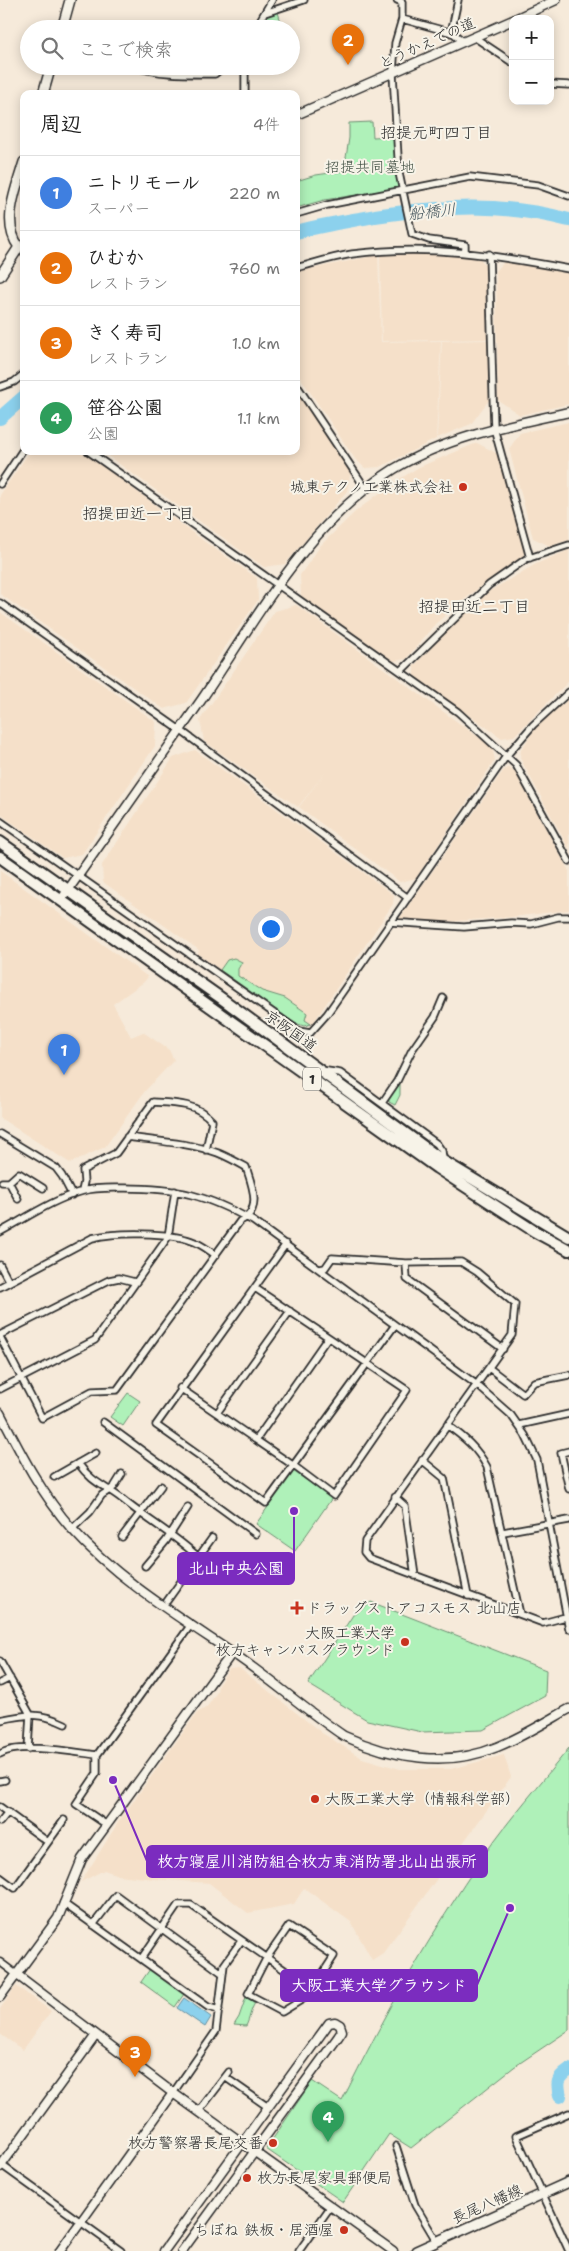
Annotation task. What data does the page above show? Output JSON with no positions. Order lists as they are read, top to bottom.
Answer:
{
  "streets": {
    "highway": ["京阪国道", "1"],
    "main road": ["長尾八幡線"],
    "street": ["とうかえでの道"]
  },
  "districts": ["招提元町四丁目", "招提田近一丁目", "招提田近二丁目"],
  "water": ["船橋川"],
  "parks": ["招提共同墓地"],
  "places": {
    "other": [
      "城東テクノ工業株式会社",
      "北山中央公園",
      "大阪工業大学 枚方キャンパスグラウンド",
      "枚方寝屋川消防組合枚方東消防署北山出張所",
      "大阪工業大学（情報科学部）",
      "大阪工業大学グラウンド",
      "枚方警察署長尾交番",
      "枚方長尾家具郵便局",
      "ちぼね 鉄板・居酒屋"
    ],
    "health": ["ドラッグストアコスモス 北山店"]
  },
  "page": {
    "map_buttons": ["+", "−"],
    "search": "ここで検索",
    "pins": [
      "2",
      "1",
      "3",
      "4"
    ],
    "heading": ["周辺", "4件"],
    "list": [
      {
        "mark": "1",
        "name": "ニトリモール",
        "note": "スーパー",
        "value": "220 m"
      },
      {
        "mark": "2",
        "name": "ひむか",
        "note": "レストラン",
        "value": "760 m"
      },
      {
        "mark": "3",
        "name": "きく寿司",
        "note": "レストラン",
        "value": "1.0 km"
      },
      {
        "mark": "4",
        "name": "笹谷公園",
        "note": "公園",
        "value": "1.1 km"
      }
    ]
  }
}
